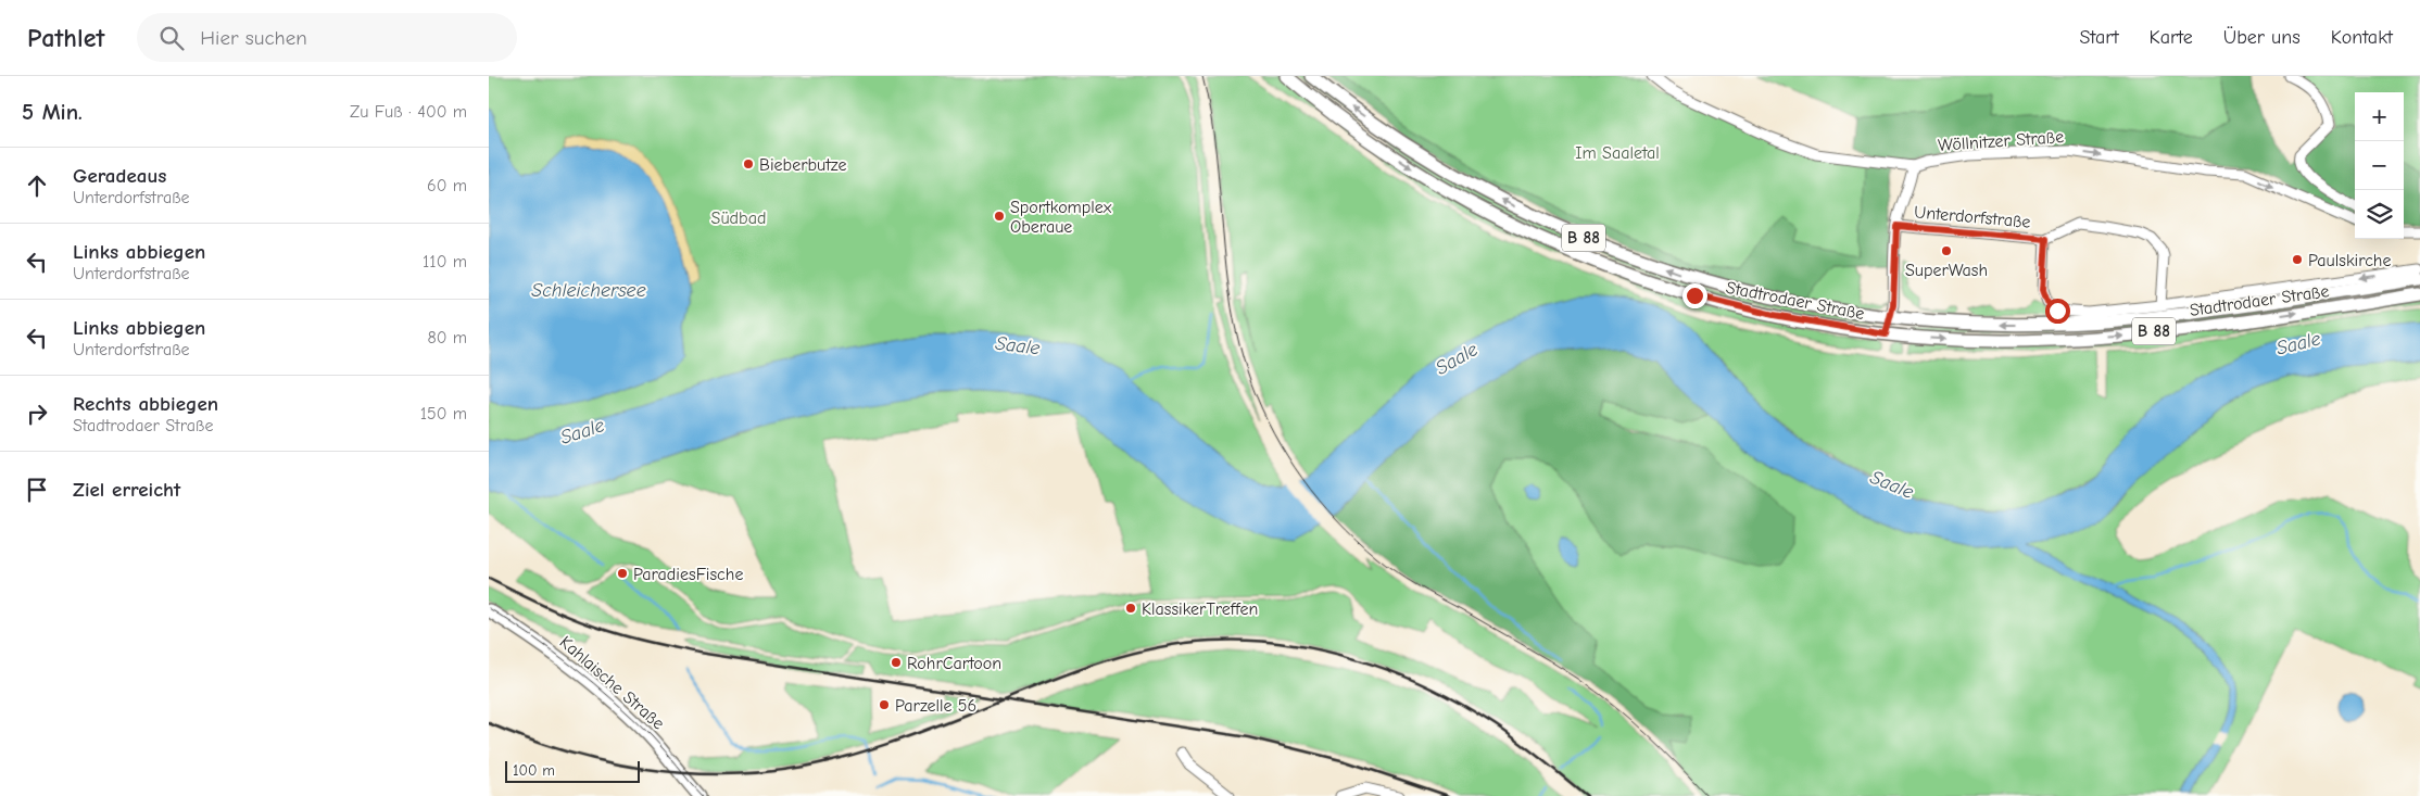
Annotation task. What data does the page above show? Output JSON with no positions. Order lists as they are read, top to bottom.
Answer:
{
  "streets": {
    "main road": ["B 88", "Stadtrodaer Straße", "Kahlaische Straße"],
    "street": ["Wöllnitzer Straße", "Unterdorfstraße"]
  },
  "crossings": [
    ["Wöllnitzer Straße", "Unterdorfstraße"],
    ["Unterdorfstraße", "Stadtrodaer Straße"]
  ],
  "one_way": ["Wöllnitzer Straße"],
  "water": ["Schleichersee", "Saale"],
  "parks": ["Im Saaletal", "Südbad"],
  "places": [
    "Bieberbutze",
    "Sportkomplex Oberaue",
    "SuperWash",
    "Paulskirche",
    "ParadiesFische",
    "KlassikerTreffen",
    "RohrCartoon",
    "Parzelle 56"
  ],
  "scale_bar": "100 m",
  "page": {
    "header": "Pathlet",
    "search": "Hier suchen",
    "nav": [
      "Start",
      "Karte",
      "Über uns",
      "Kontakt"
    ],
    "heading": ["5 Min.", "Zu Fuß · 400 m"],
    "map_buttons": ["+", "−"],
    "list": [
      ["Geradeaus", "Unterdorfstraße", "60 m"],
      ["Links abbiegen", "Unterdorfstraße", "110 m"],
      ["Links abbiegen", "Unterdorfstraße", "80 m"],
      ["Rechts abbiegen", "Stadtrodaer Straße", "150 m"],
      "Ziel erreicht"
    ],
    "scale": "100 m"
  }
}
